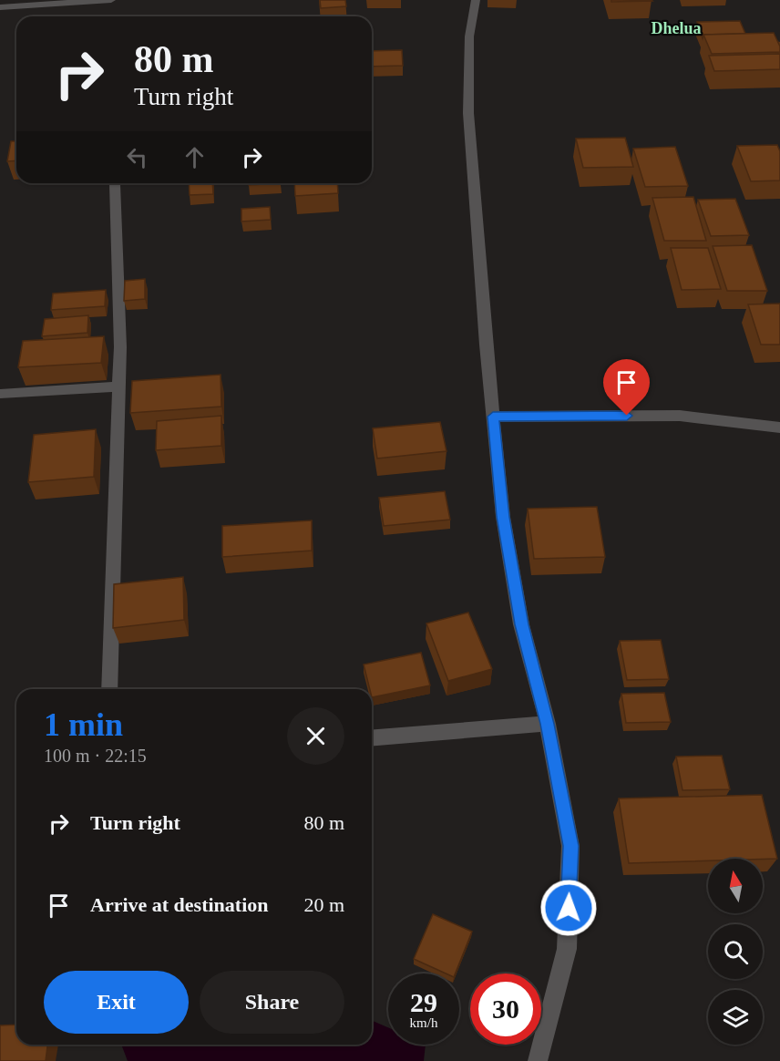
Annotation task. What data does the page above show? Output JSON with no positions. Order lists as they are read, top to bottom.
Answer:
{
  "districts": ["Dhelua"],
  "north": "top",
  "page": {
    "turn": ["80 m", "Turn right"],
    "heading": ["1 min", "100 m · 22:15"],
    "list": [
      {
        "name": "Turn right",
        "value": "80 m"
      },
      {
        "name": "Arrive at destination",
        "value": "20 m"
      }
    ],
    "buttons": ["Exit", "Share"],
    "speed": "29 km/h",
    "limit": "30"
  }
}
